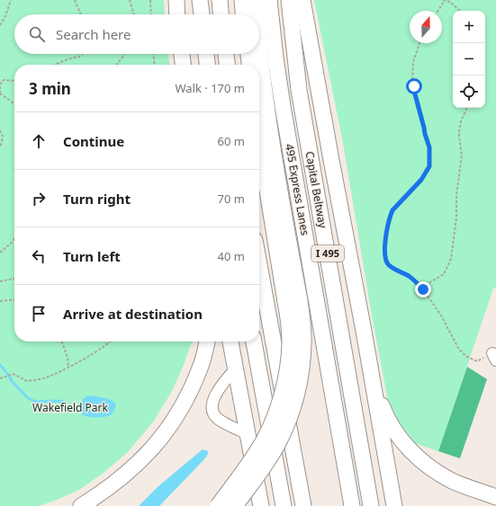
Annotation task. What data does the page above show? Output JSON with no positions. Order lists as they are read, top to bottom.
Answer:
{
  "streets": {
    "highway": ["495 Express Lanes", "Capital Beltway", "I 495"]
  },
  "parks": ["Wakefield Park"],
  "north": "top",
  "page": {
    "map_buttons": ["+", "−"],
    "search": "Search here",
    "heading": ["3 min", "Walk · 170 m"],
    "list": [
      ["Continue", "60 m"],
      ["Turn right", "70 m"],
      ["Turn left", "40 m"],
      "Arrive at destination"
    ]
  }
}
